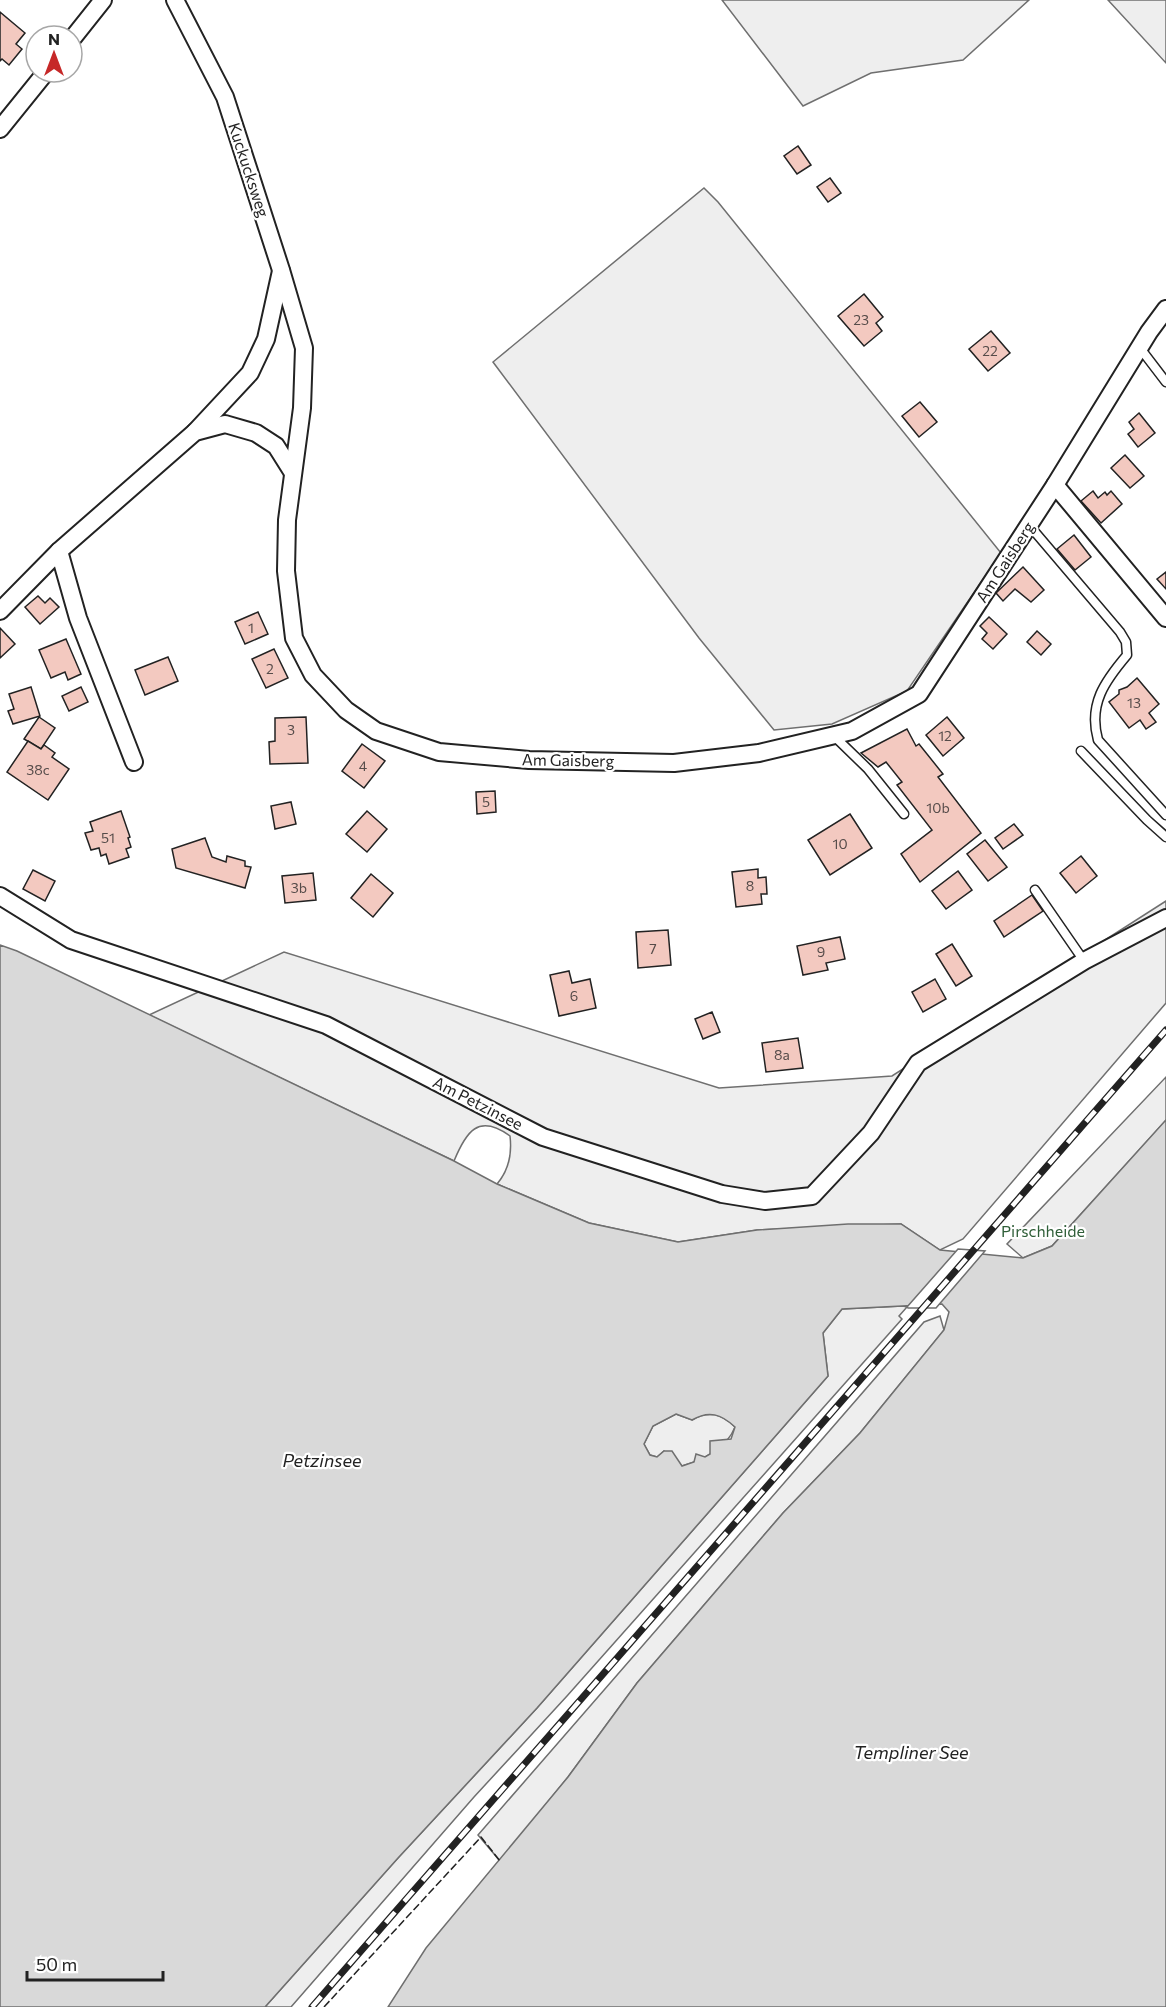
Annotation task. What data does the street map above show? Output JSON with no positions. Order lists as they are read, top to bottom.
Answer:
{
  "streets": {
    "street": ["Kuckucksweg", "Am Gaisberg", "Am Petzinsee"]
  },
  "crossings": [
    ["Kuckucksweg", "Am Gaisberg"]
  ],
  "water": ["Petzinsee", "Templiner See"],
  "parks": ["Pirschheide"],
  "house_numbers": [
    "23",
    "22",
    "1",
    "2",
    "13",
    "3",
    "12",
    "4",
    "38c",
    "5",
    "10b",
    "51",
    "10",
    "8",
    "3b",
    "7",
    "9",
    "6",
    "8a"
  ],
  "scale_bar": "50 m",
  "north": "top"
}
